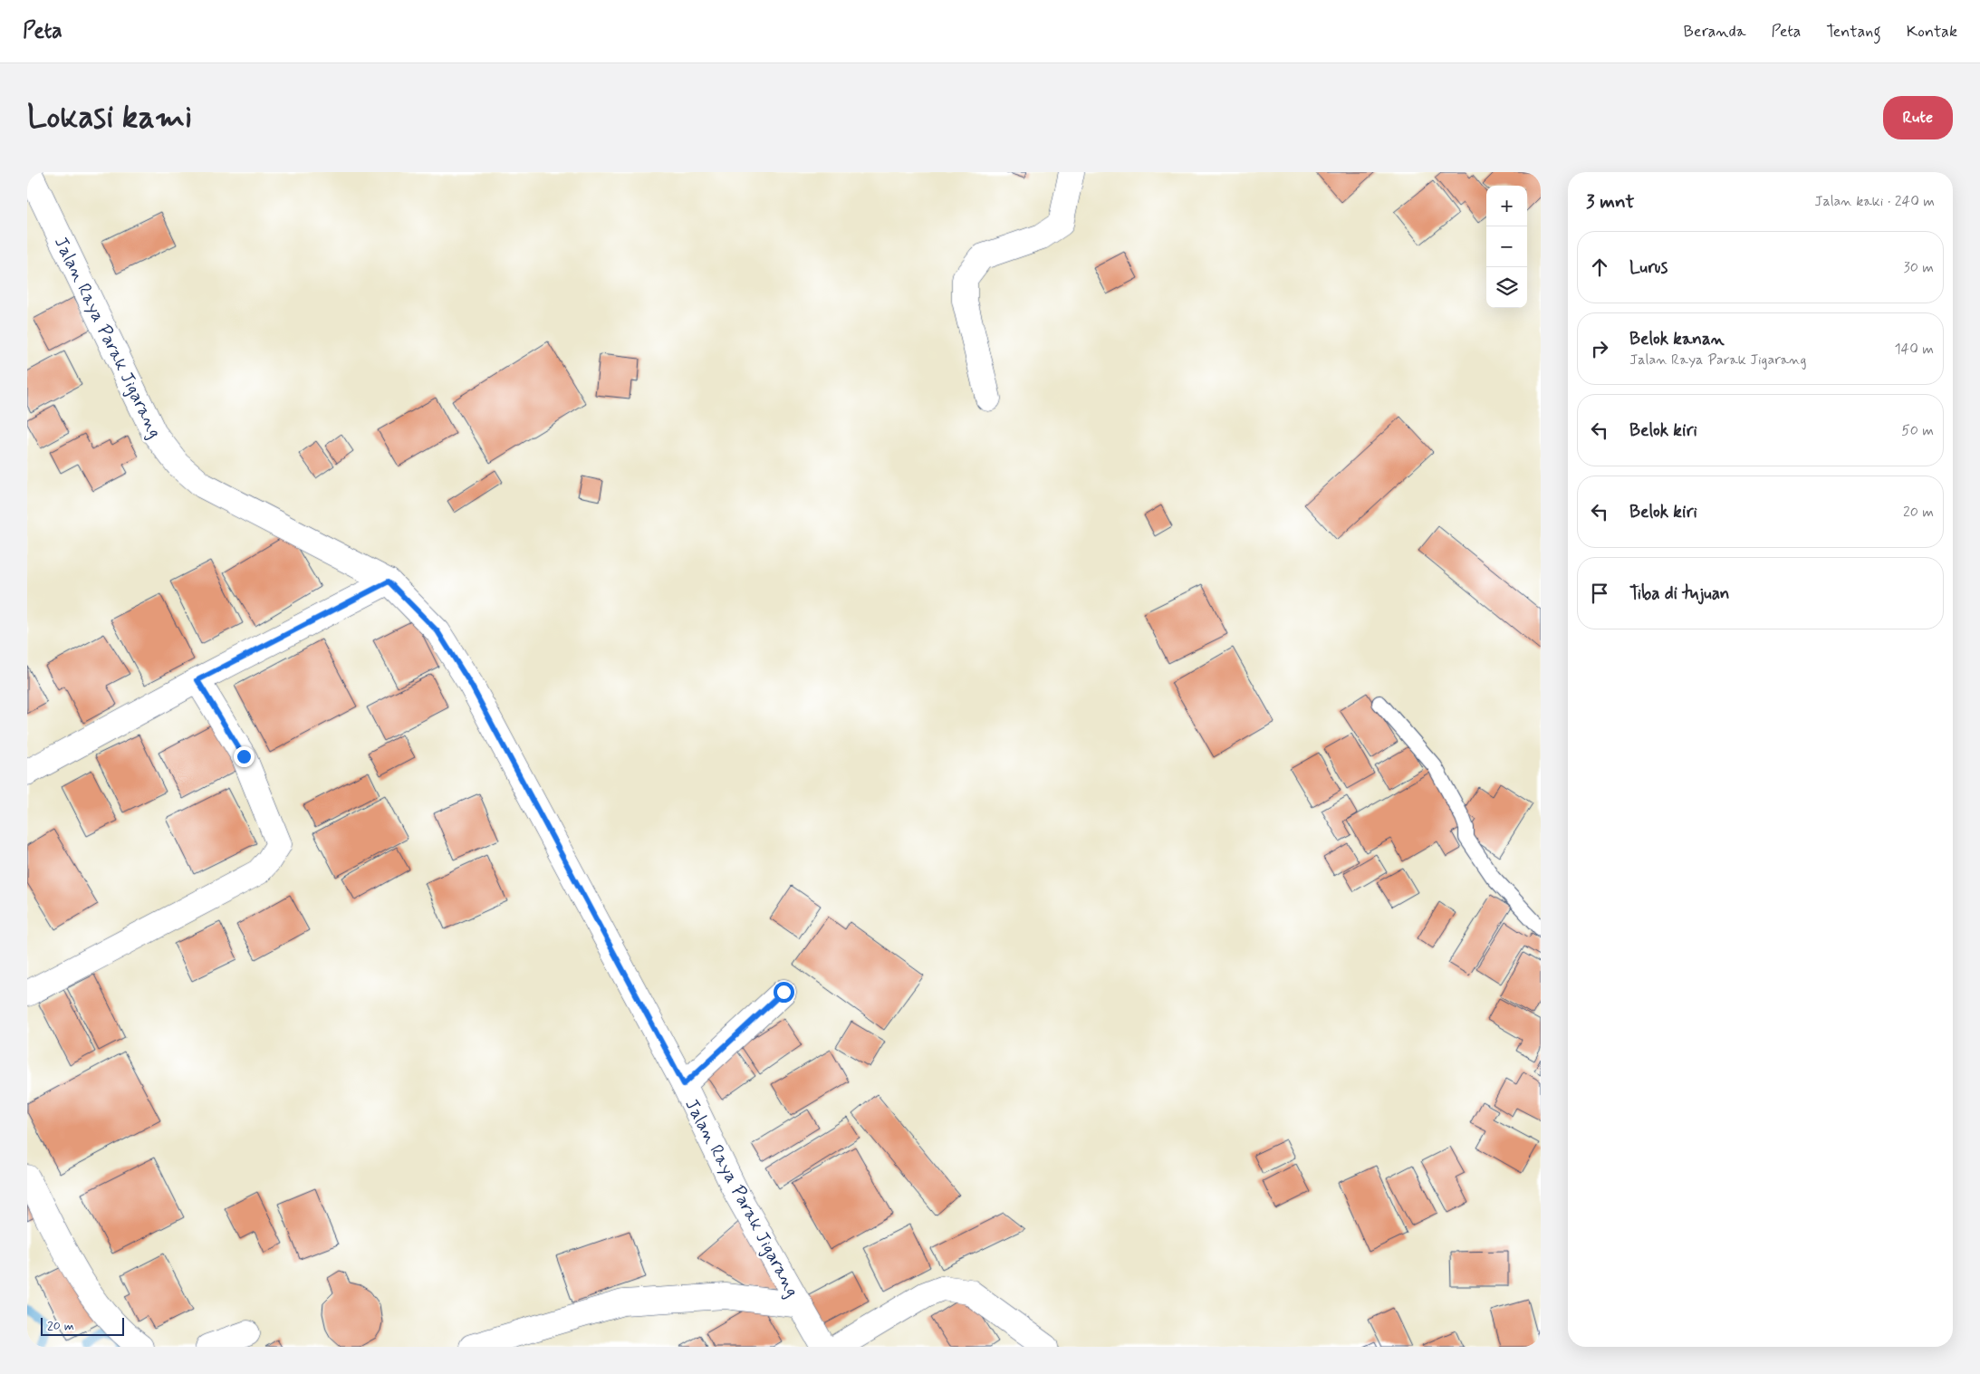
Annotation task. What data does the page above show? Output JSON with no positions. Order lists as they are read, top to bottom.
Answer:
{
  "streets": {
    "street": ["Jalan Raya Parak Jigarang"]
  },
  "scale_bar": "20 m",
  "page": {
    "header": "Peta",
    "nav": [
      "Beranda",
      "Peta",
      "Tentang",
      "Kontak"
    ],
    "buttons": "Rute",
    "title": "Lokasi kami",
    "heading": ["3 mnt", "Jalan kaki · 240 m"],
    "map_buttons": ["+", "−"],
    "list": [
      ["Lurus", "30 m"],
      ["Belok kanan", "Jalan Raya Parak Jigarang", "140 m"],
      ["Belok kiri", "50 m"],
      ["Belok kiri", "20 m"],
      "Tiba di tujuan"
    ],
    "scale": "20 m"
  }
}
